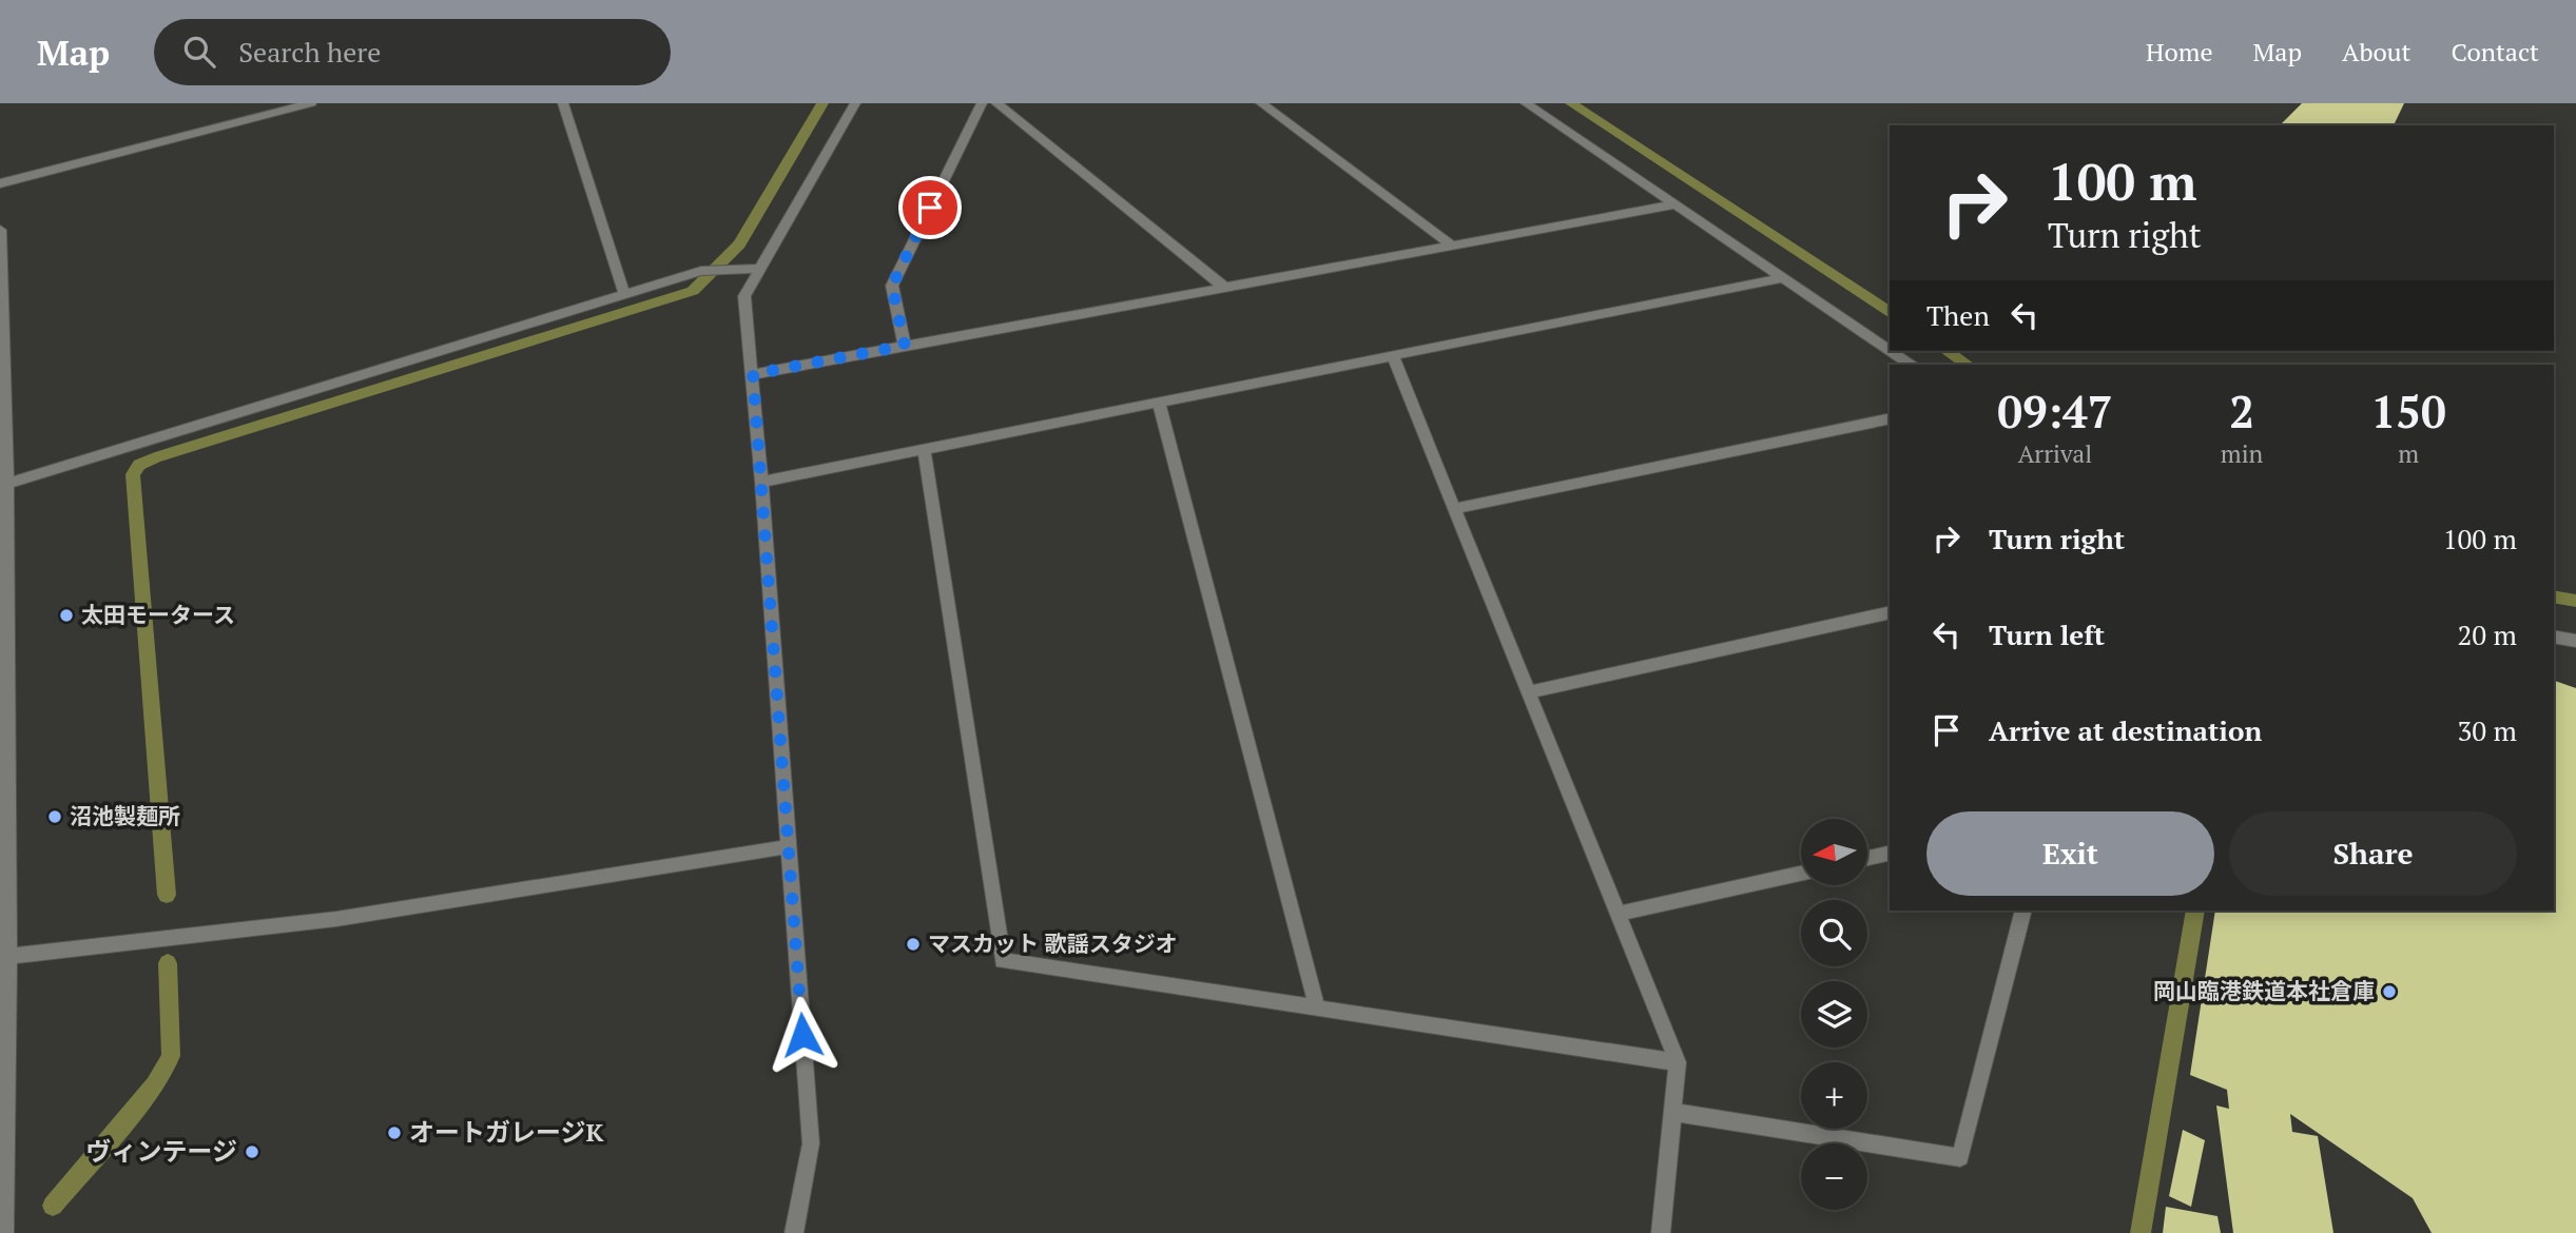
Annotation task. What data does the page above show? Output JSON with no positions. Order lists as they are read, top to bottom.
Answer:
{
  "places": [
    "太田モータース",
    "沼池製麺所",
    "マスカット 歌謡スタジオ",
    "岡山臨港鉄道本社倉庫",
    "オートガレージK",
    "ヴィンテージ"
  ],
  "north": "left",
  "page": {
    "header": "Map",
    "search": "Search here",
    "nav": [
      "Home",
      "Map",
      "About",
      "Contact"
    ],
    "turn": ["100 m", "Turn right"],
    "then": "Then",
    "eta": [
      "09:47",
      "Arrival",
      "2",
      "min",
      "150",
      "m"
    ],
    "list": [
      {
        "name": "Turn right",
        "value": "100 m"
      },
      {
        "name": "Turn left",
        "value": "20 m"
      },
      {
        "name": "Arrive at destination",
        "value": "30 m"
      }
    ],
    "buttons": ["Exit", "Share"],
    "map_buttons": ["+", "−"]
  }
}
